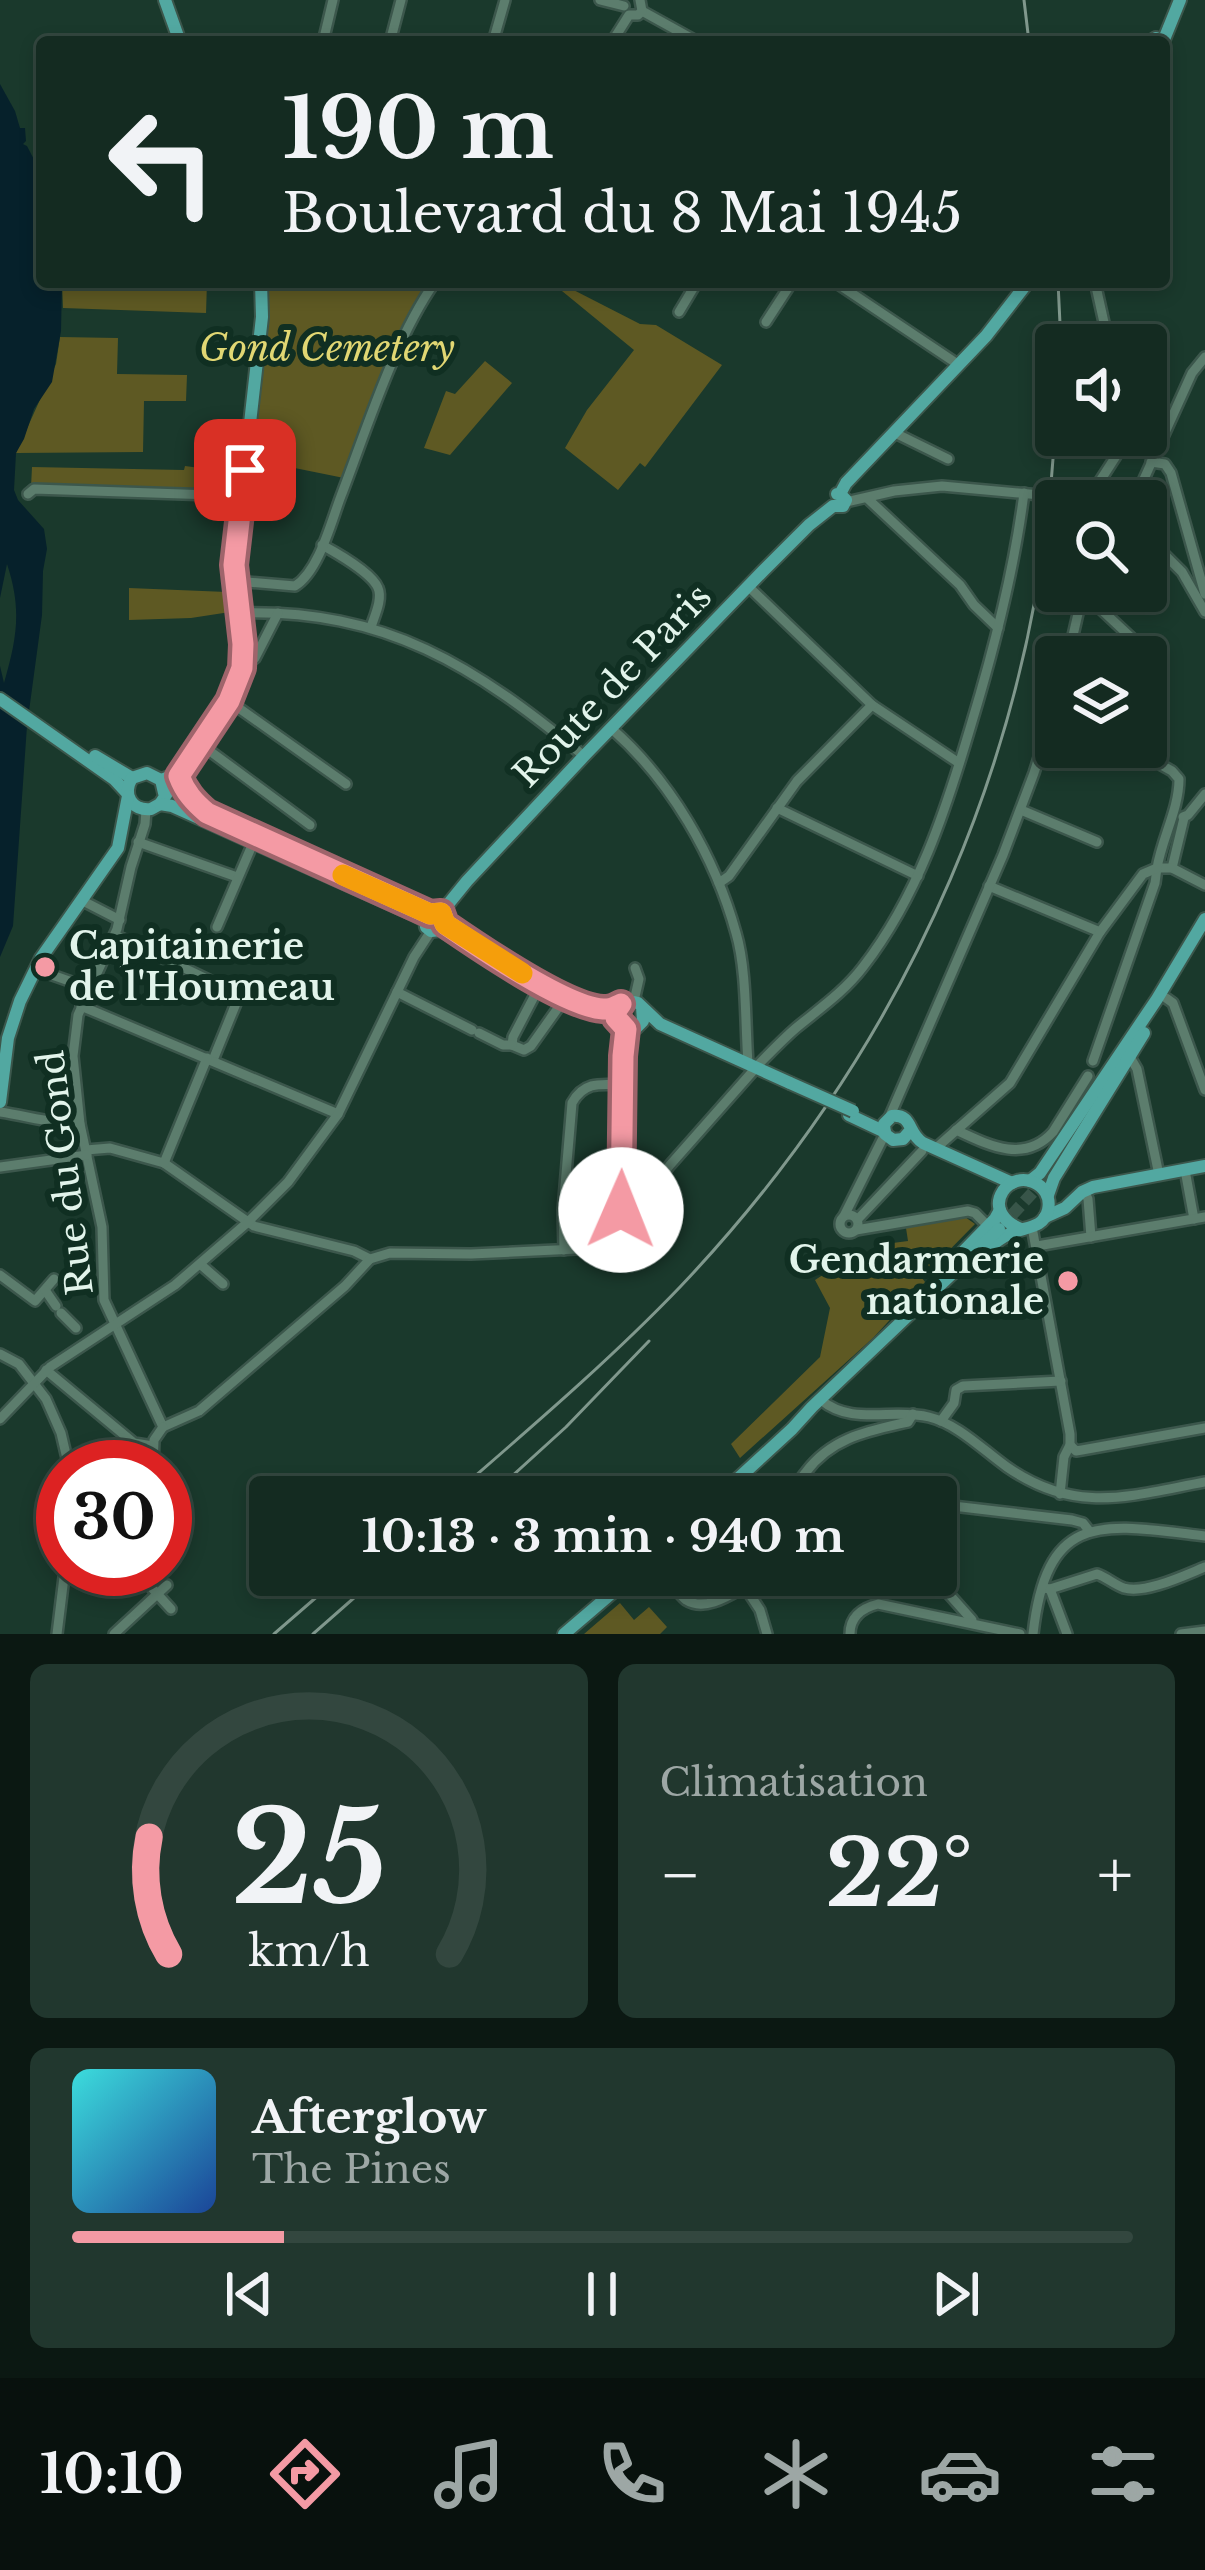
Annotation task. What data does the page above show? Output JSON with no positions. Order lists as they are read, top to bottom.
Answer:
{
  "streets": {
    "main road": ["Route de Paris"],
    "street": ["Rue du Gond"]
  },
  "parks": ["Gond Cemetery"],
  "places": ["Capitainerie de l'Houmeau", "Gendarmerie nationale"],
  "page": {
    "turn": ["190 m", "Boulevard du 8 Mai 1945"],
    "limit": "30",
    "trip": "10:13 · 3 min · 940 m",
    "tile": "Climatisation",
    "heat": ["−", "22°", "+"],
    "song": ["Afterglow", "The Pines"],
    "tabs": "10:10",
    "gauge": ["25", "km/h"]
  }
}
